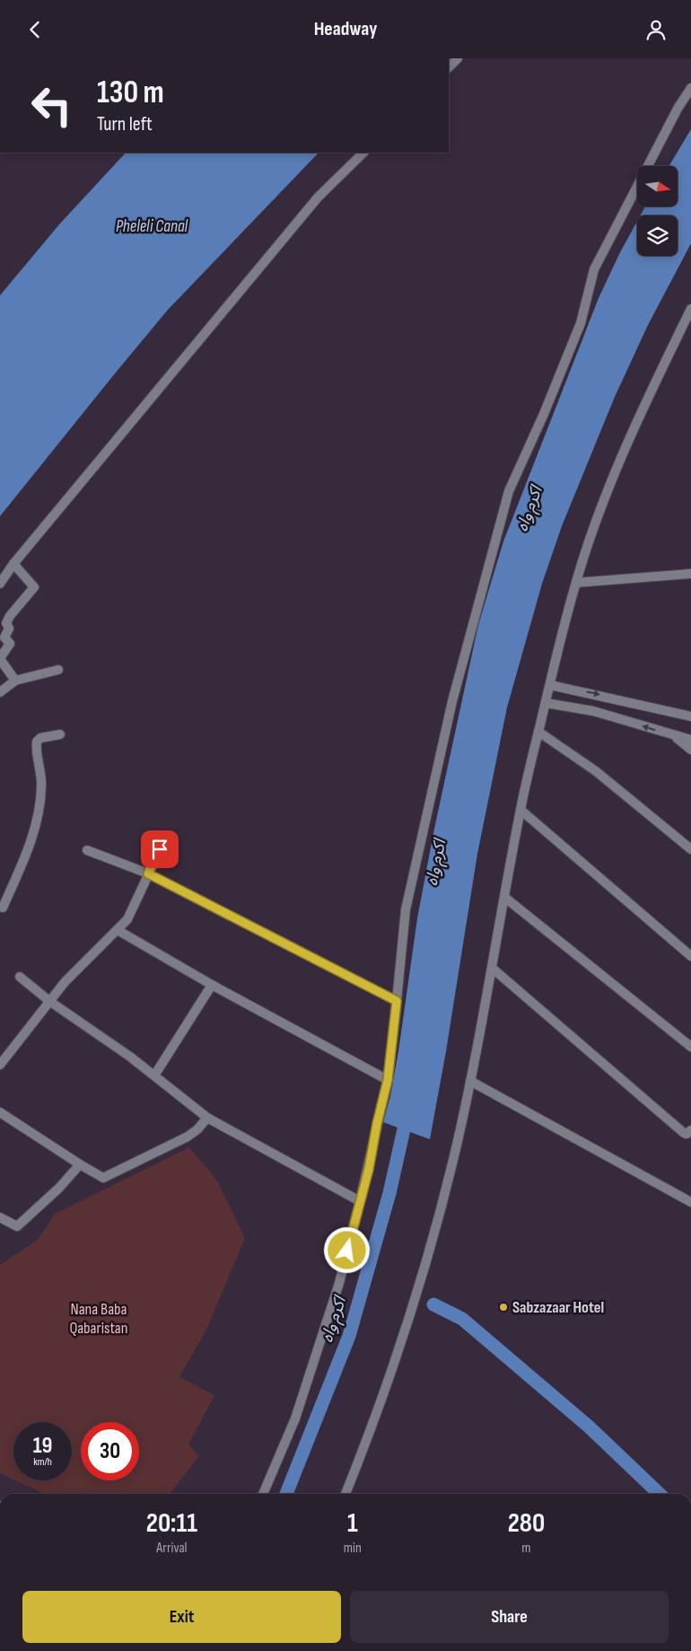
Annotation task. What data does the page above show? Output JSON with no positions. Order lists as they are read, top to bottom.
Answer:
{
  "water": ["Pheleli Canal", "اکرم واہ"],
  "parks": ["Nana Baba Qabaristan"],
  "places": ["Sabzazaar Hotel"],
  "north": "right",
  "page": {
    "header": "Headway",
    "turn": ["130 m", "Turn left"],
    "speed": "19 km/h",
    "limit": "30",
    "eta": [
      "20:11",
      "Arrival",
      "1",
      "min",
      "280",
      "m"
    ],
    "buttons": ["Exit", "Share"]
  }
}
